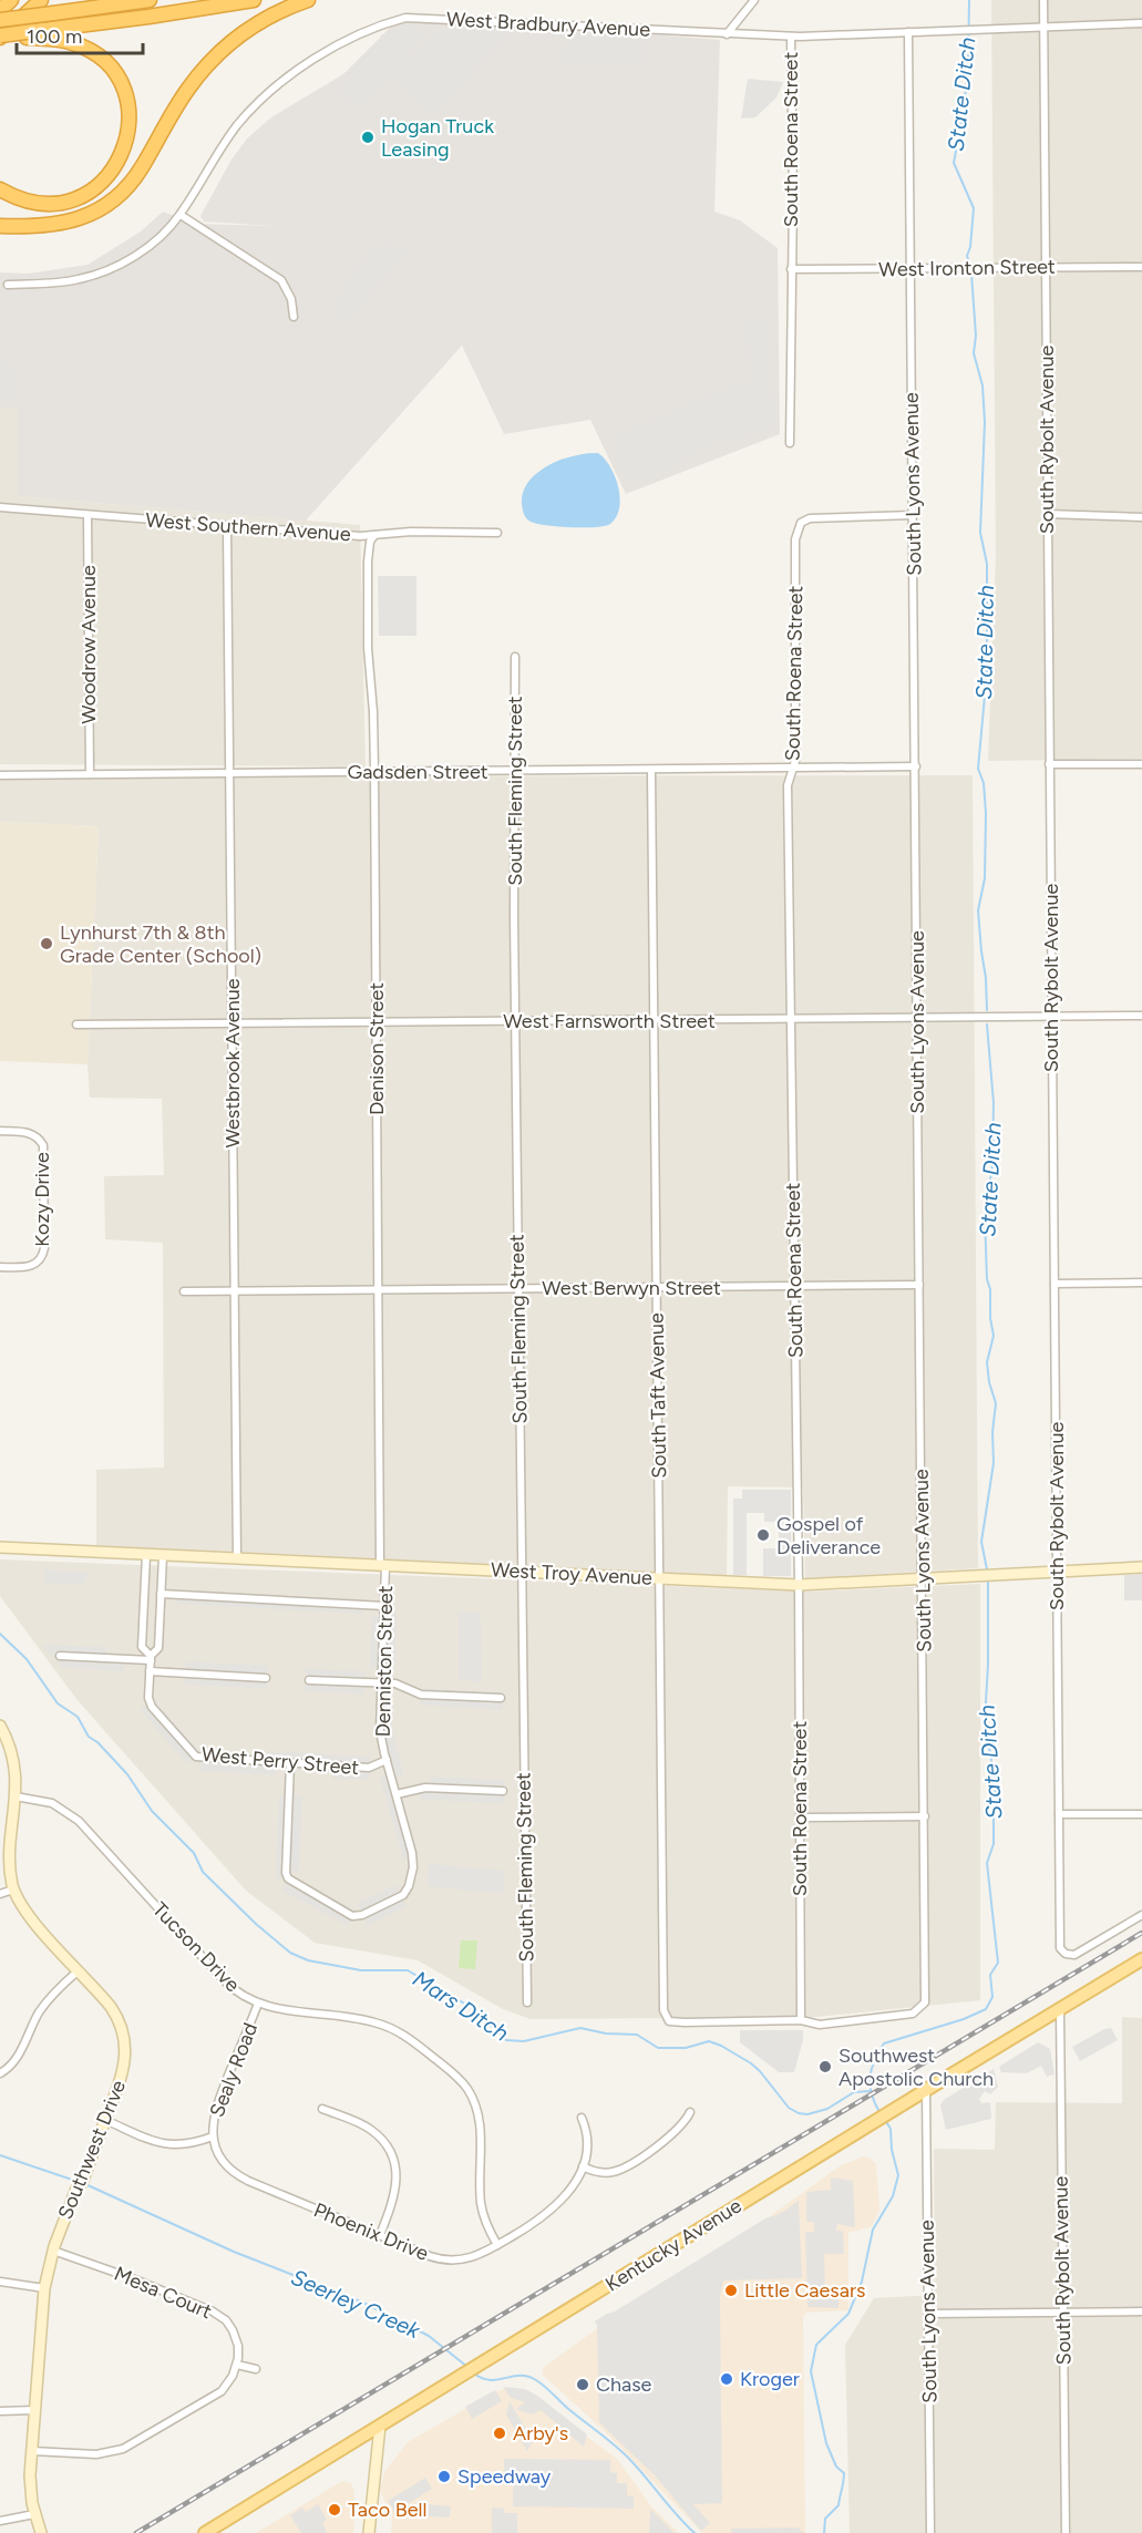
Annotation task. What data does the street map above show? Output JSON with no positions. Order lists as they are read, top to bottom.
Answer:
{
  "streets": {
    "main road": ["Kentucky Avenue"],
    "street": [
      "West Bradbury Avenue",
      "South Roena Street",
      "West Ironton Street",
      "South Rybolt Avenue",
      "South Lyons Avenue",
      "West Southern Avenue",
      "Woodrow Avenue",
      "Gadsden Street",
      "South Fleming Street",
      "West Farnsworth Street",
      "Denison Street",
      "Westbrook Avenue",
      "Kozy Drive",
      "West Berwyn Street",
      "South Taft Avenue",
      "West Troy Avenue",
      "Denniston Street",
      "West Perry Street",
      "Tucson Drive",
      "Sealy Road",
      "Southwest Drive",
      "Phoenix Drive",
      "Mesa Court"
    ]
  },
  "crossings": [
    ["West Bradbury Avenue", "South Roena Street"],
    ["West Bradbury Avenue", "South Rybolt Avenue"],
    ["West Bradbury Avenue", "South Lyons Avenue"],
    ["South Roena Street", "West Ironton Street"],
    ["South Roena Street", "South Lyons Avenue"],
    ["South Roena Street", "Gadsden Street"],
    ["South Roena Street", "West Farnsworth Street"],
    ["South Roena Street", "West Berwyn Street"],
    ["South Roena Street", "South Taft Avenue"],
    ["South Roena Street", "West Troy Avenue"],
    ["West Ironton Street", "South Rybolt Avenue"],
    ["West Ironton Street", "South Lyons Avenue"],
    ["South Rybolt Avenue", "West Farnsworth Street"],
    ["South Rybolt Avenue", "West Troy Avenue"],
    ["South Rybolt Avenue", "Kentucky Avenue"],
    ["South Lyons Avenue", "Gadsden Street"],
    ["South Lyons Avenue", "West Farnsworth Street"],
    ["South Lyons Avenue", "West Berwyn Street"],
    ["South Lyons Avenue", "South Taft Avenue"],
    ["South Lyons Avenue", "West Troy Avenue"],
    ["South Lyons Avenue", "Kentucky Avenue"],
    ["West Southern Avenue", "Woodrow Avenue"],
    ["West Southern Avenue", "Denison Street"],
    ["West Southern Avenue", "Westbrook Avenue"],
    ["Woodrow Avenue", "Gadsden Street"],
    ["Gadsden Street", "South Fleming Street"],
    ["Gadsden Street", "Denison Street"],
    ["Gadsden Street", "Westbrook Avenue"],
    ["Gadsden Street", "South Taft Avenue"],
    ["South Fleming Street", "West Farnsworth Street"],
    ["South Fleming Street", "West Berwyn Street"],
    ["South Fleming Street", "West Troy Avenue"],
    ["West Farnsworth Street", "Denison Street"],
    ["West Farnsworth Street", "Westbrook Avenue"],
    ["West Farnsworth Street", "South Taft Avenue"],
    ["Denison Street", "West Berwyn Street"],
    ["Denison Street", "West Troy Avenue"],
    ["Denison Street", "Denniston Street"],
    ["Westbrook Avenue", "West Berwyn Street"],
    ["Westbrook Avenue", "West Troy Avenue"],
    ["West Berwyn Street", "South Taft Avenue"],
    ["South Taft Avenue", "West Troy Avenue"],
    ["West Troy Avenue", "Denniston Street"],
    ["West Troy Avenue", "West Perry Street"],
    ["Denniston Street", "West Perry Street"],
    ["Tucson Drive", "Sealy Road"],
    ["Tucson Drive", "Southwest Drive"],
    ["Tucson Drive", "Phoenix Drive"],
    ["Sealy Road", "Phoenix Drive"],
    ["Southwest Drive", "Mesa Court"]
  ],
  "water": ["State Ditch", "Mars Ditch", "Seerley Creek"],
  "places": [
    "Hogan Truck Leasing",
    "Lynhurst 7th & 8th Grade Center (School)",
    "Gospel of Deliverance",
    "Southwest Apostolic Church",
    "Little Caesars",
    "Kroger",
    "Chase",
    "Arby's",
    "Speedway",
    "Taco Bell"
  ],
  "scale_bar": "100 m"
}
